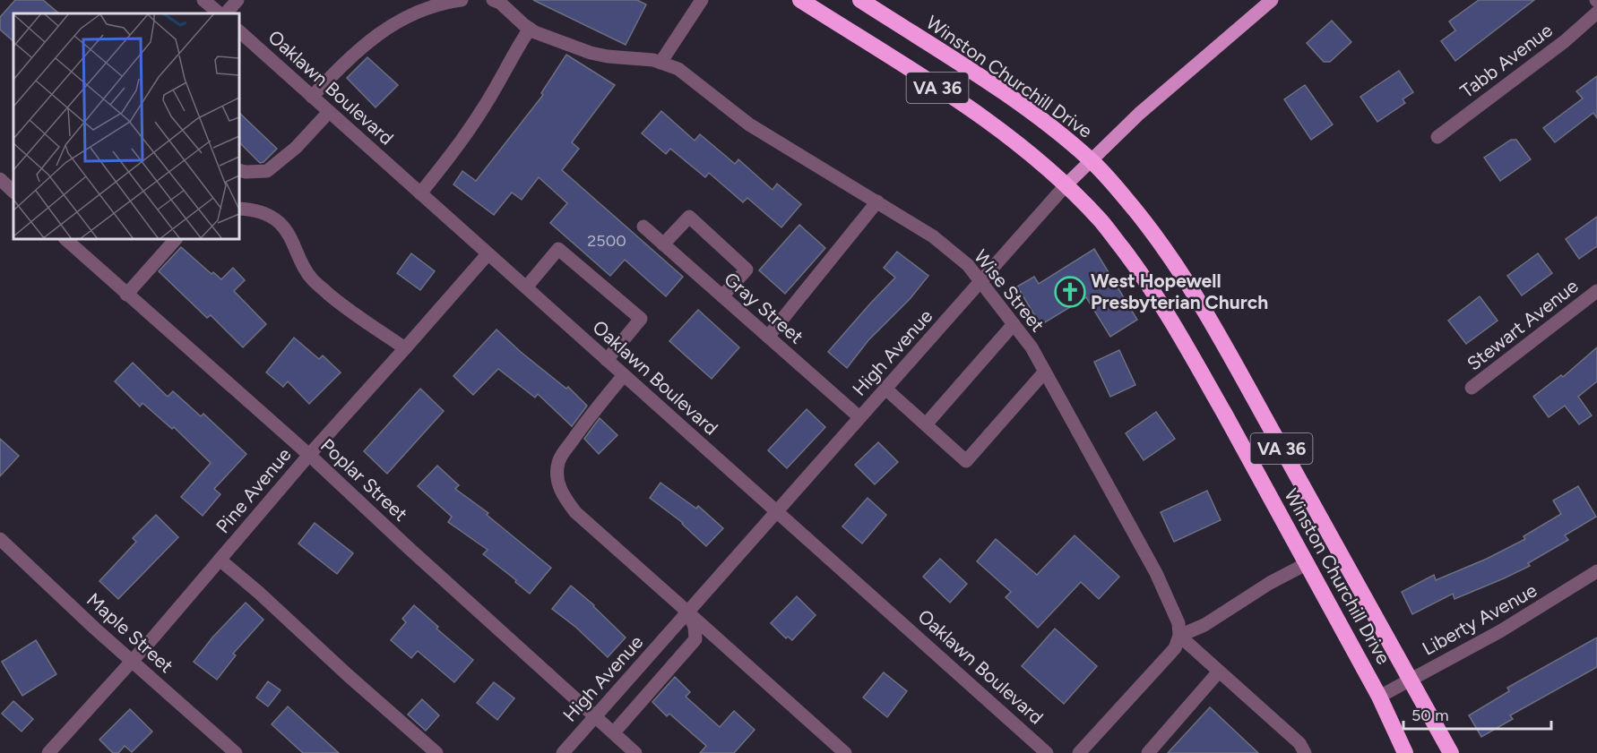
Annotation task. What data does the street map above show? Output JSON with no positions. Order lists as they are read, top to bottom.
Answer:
{
  "streets": {
    "highway": ["Winston Churchill Drive", "VA 36"],
    "main road": ["High Avenue"],
    "street": [
      "Tabb Avenue",
      "Oaklawn Boulevard",
      "Wise Street",
      "Gray Street",
      "Stewart Avenue",
      "Poplar Street",
      "Pine Avenue",
      "Liberty Avenue",
      "Maple Street"
    ]
  },
  "crossings": [
    ["Winston Churchill Drive", "High Avenue"],
    ["Winston Churchill Drive", "Liberty Avenue"],
    ["Oaklawn Boulevard", "High Avenue"],
    ["Oaklawn Boulevard", "Pine Avenue"],
    ["Wise Street", "High Avenue"],
    ["Gray Street", "High Avenue"],
    ["High Avenue", "Poplar Street"],
    ["Poplar Street", "Pine Avenue"],
    ["Pine Avenue", "Maple Street"]
  ],
  "places": {
    "church": ["West Hopewell Presbyterian Church"]
  },
  "house_numbers": ["2500"],
  "scale_bar": "50 m"
}
